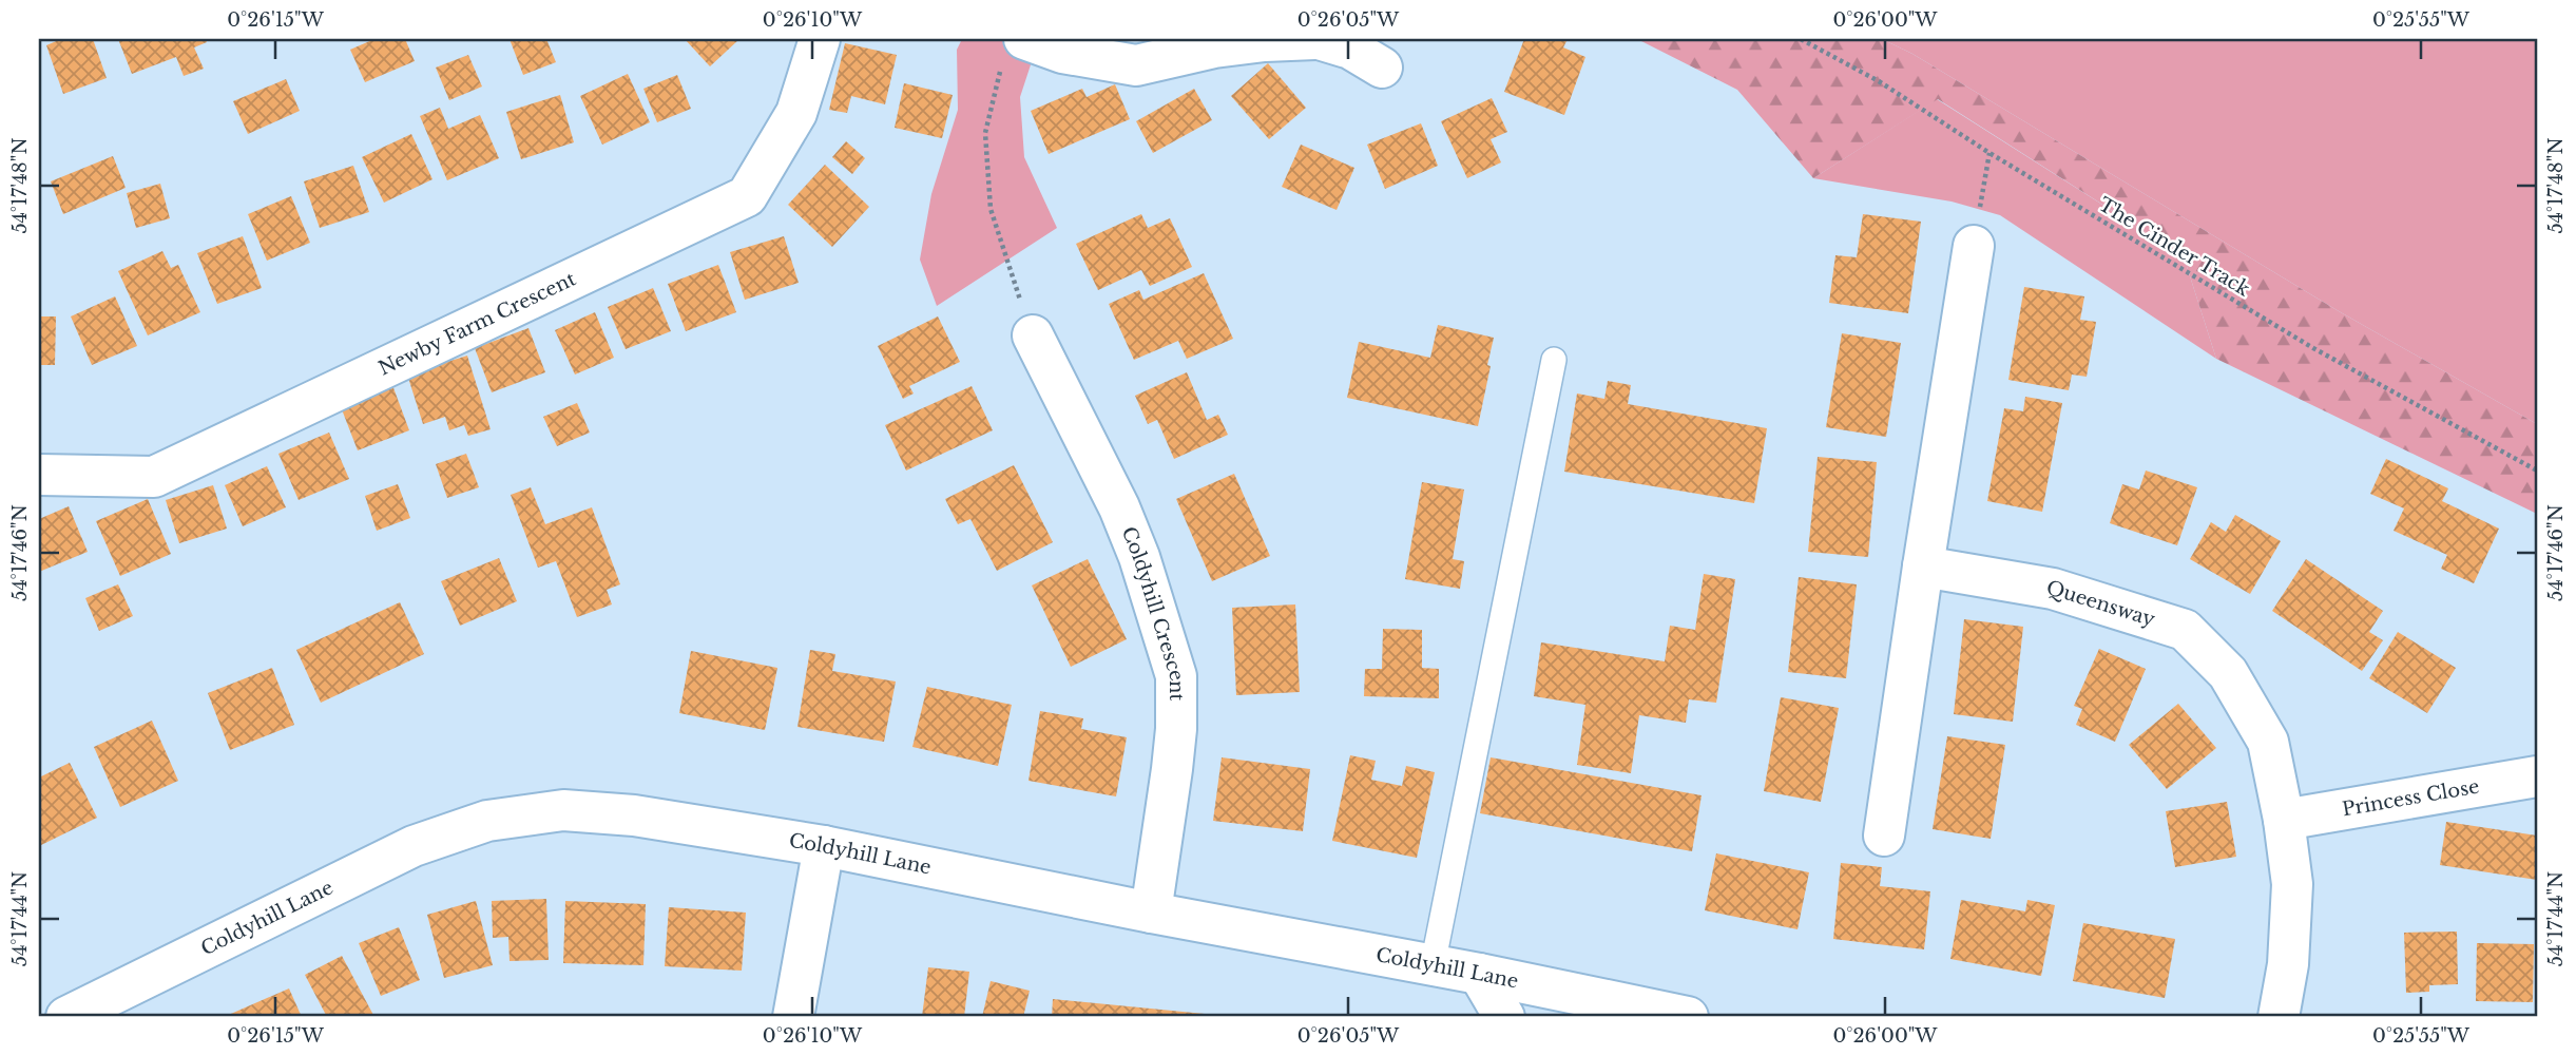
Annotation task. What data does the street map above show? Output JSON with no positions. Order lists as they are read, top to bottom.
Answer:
{
  "streets": {
    "street": [
      "Newby Farm Crescent",
      "Queensway",
      "Coldyhill Crescent",
      "Princess Close",
      "Coldyhill Lane"
    ],
    "path": ["The Cinder Track"]
  },
  "crossings": [
    ["Queensway", "Princess Close"],
    ["Coldyhill Crescent", "Coldyhill Lane"]
  ],
  "coordinates": [
    "0°26'15\"W",
    "0°26'10\"W",
    "0°26'05\"W",
    "0°26'00\"W",
    "0°25'55\"W",
    "54°17'48\"N",
    "54°17'46\"N",
    "54°17'44\"N"
  ]
}
